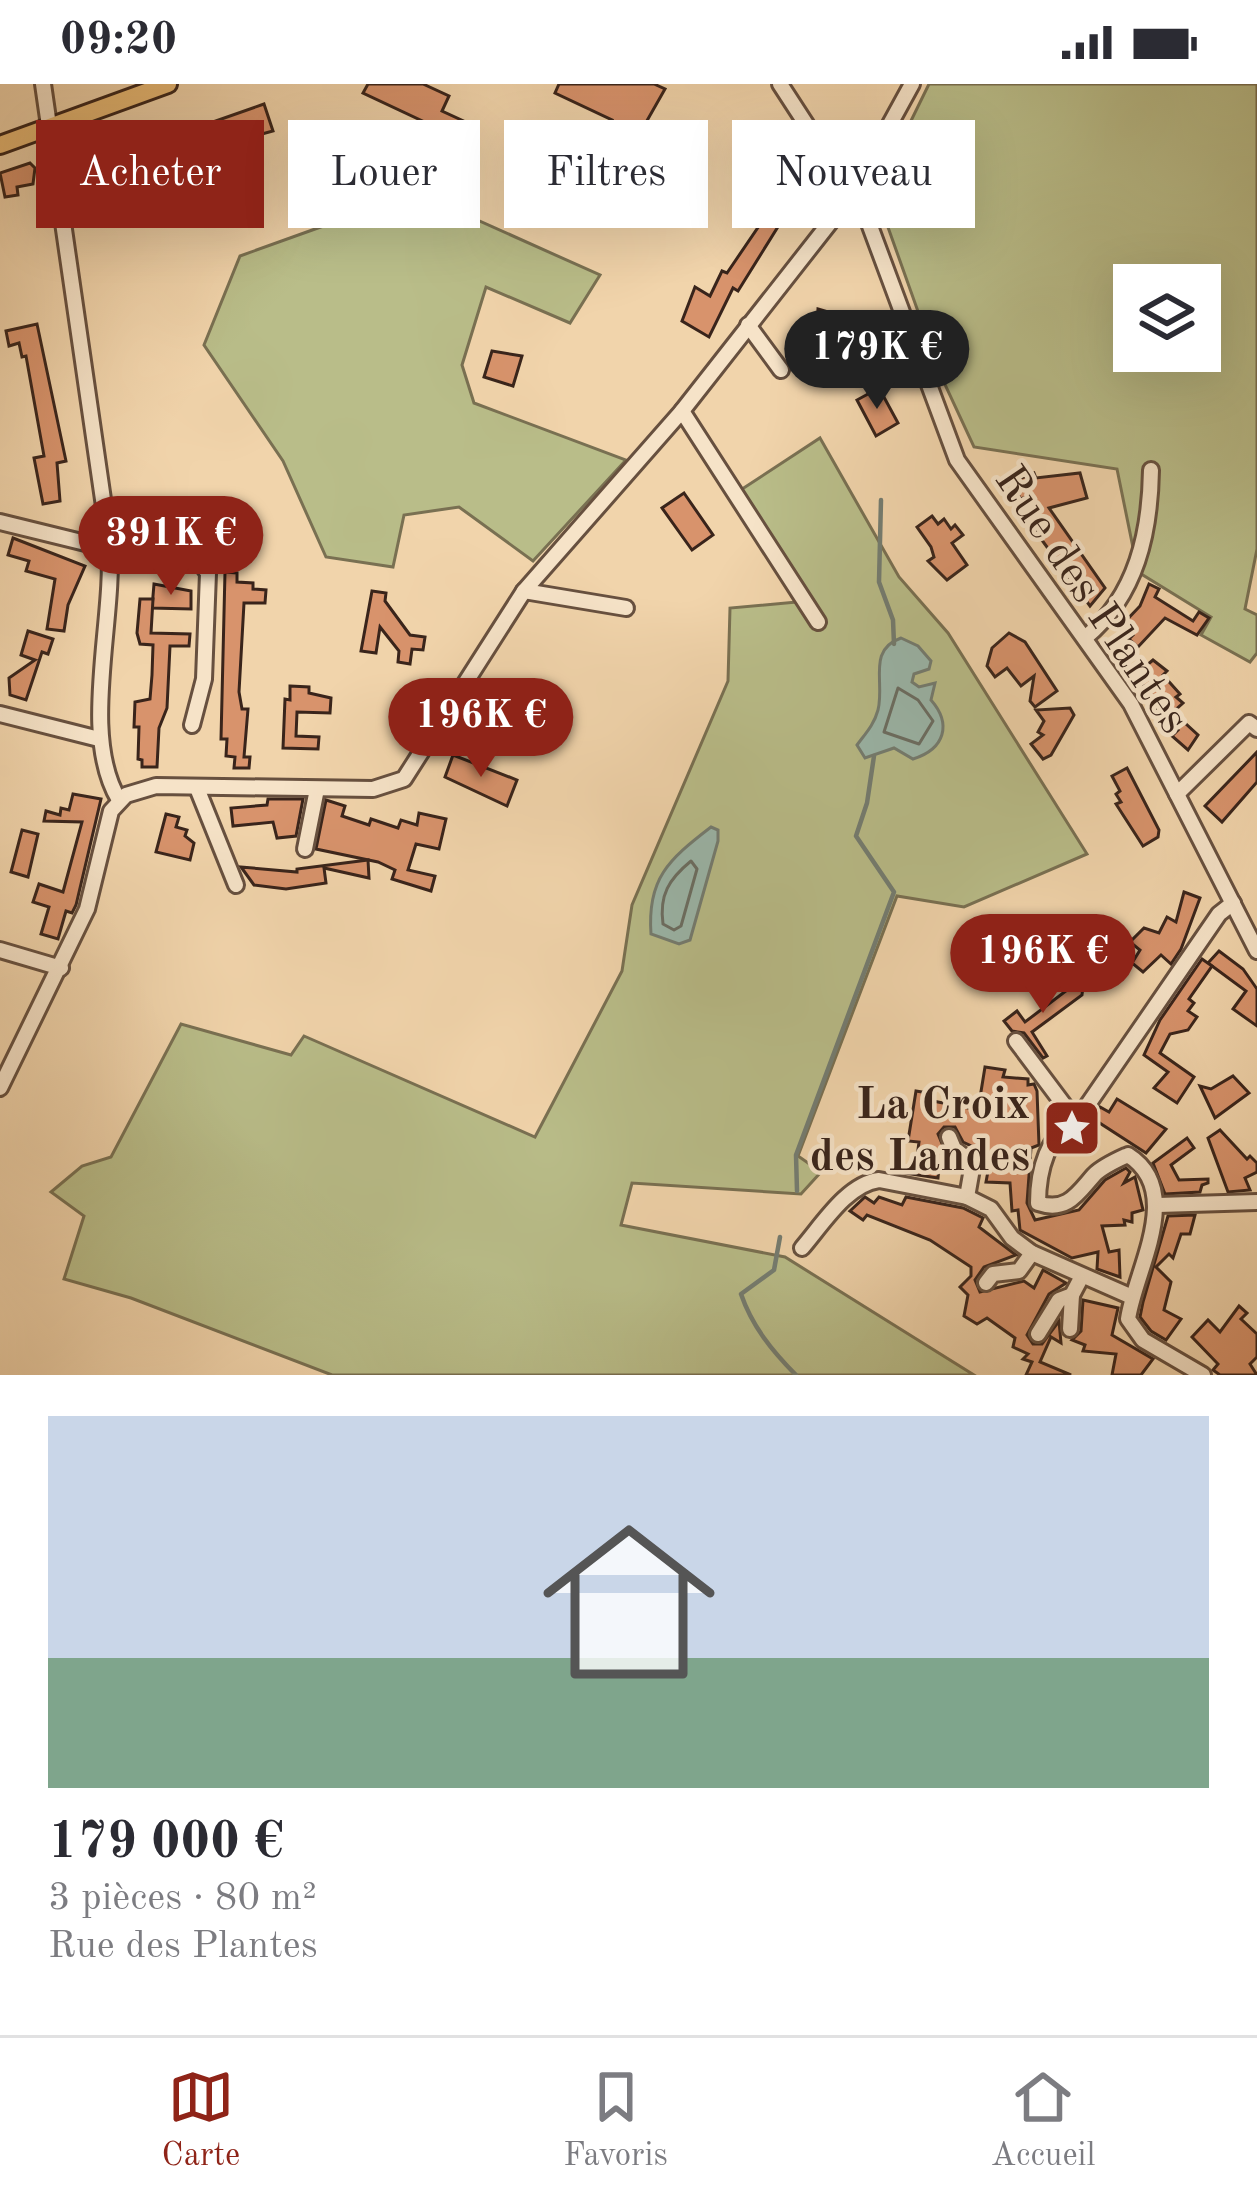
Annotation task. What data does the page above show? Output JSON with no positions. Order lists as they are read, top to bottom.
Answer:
{
  "streets": {
    "street": ["Rue des Plantes"]
  },
  "places": {
    "place": ["La Croix des Landes"]
  },
  "page": {
    "status": "09:20",
    "chip": [
      "Acheter",
      "Louer",
      "Filtres",
      "Nouveau"
    ],
    "price": [
      "179K €",
      "391K €",
      "196K €",
      "196K €"
    ],
    "list": [
      {
        "name": "179 000 €",
        "note": "3 pièces · 80 m² · Rue des Plantes"
      }
    ],
    "tabs": ["Carte", "Favoris", "Accueil"]
  }
}
